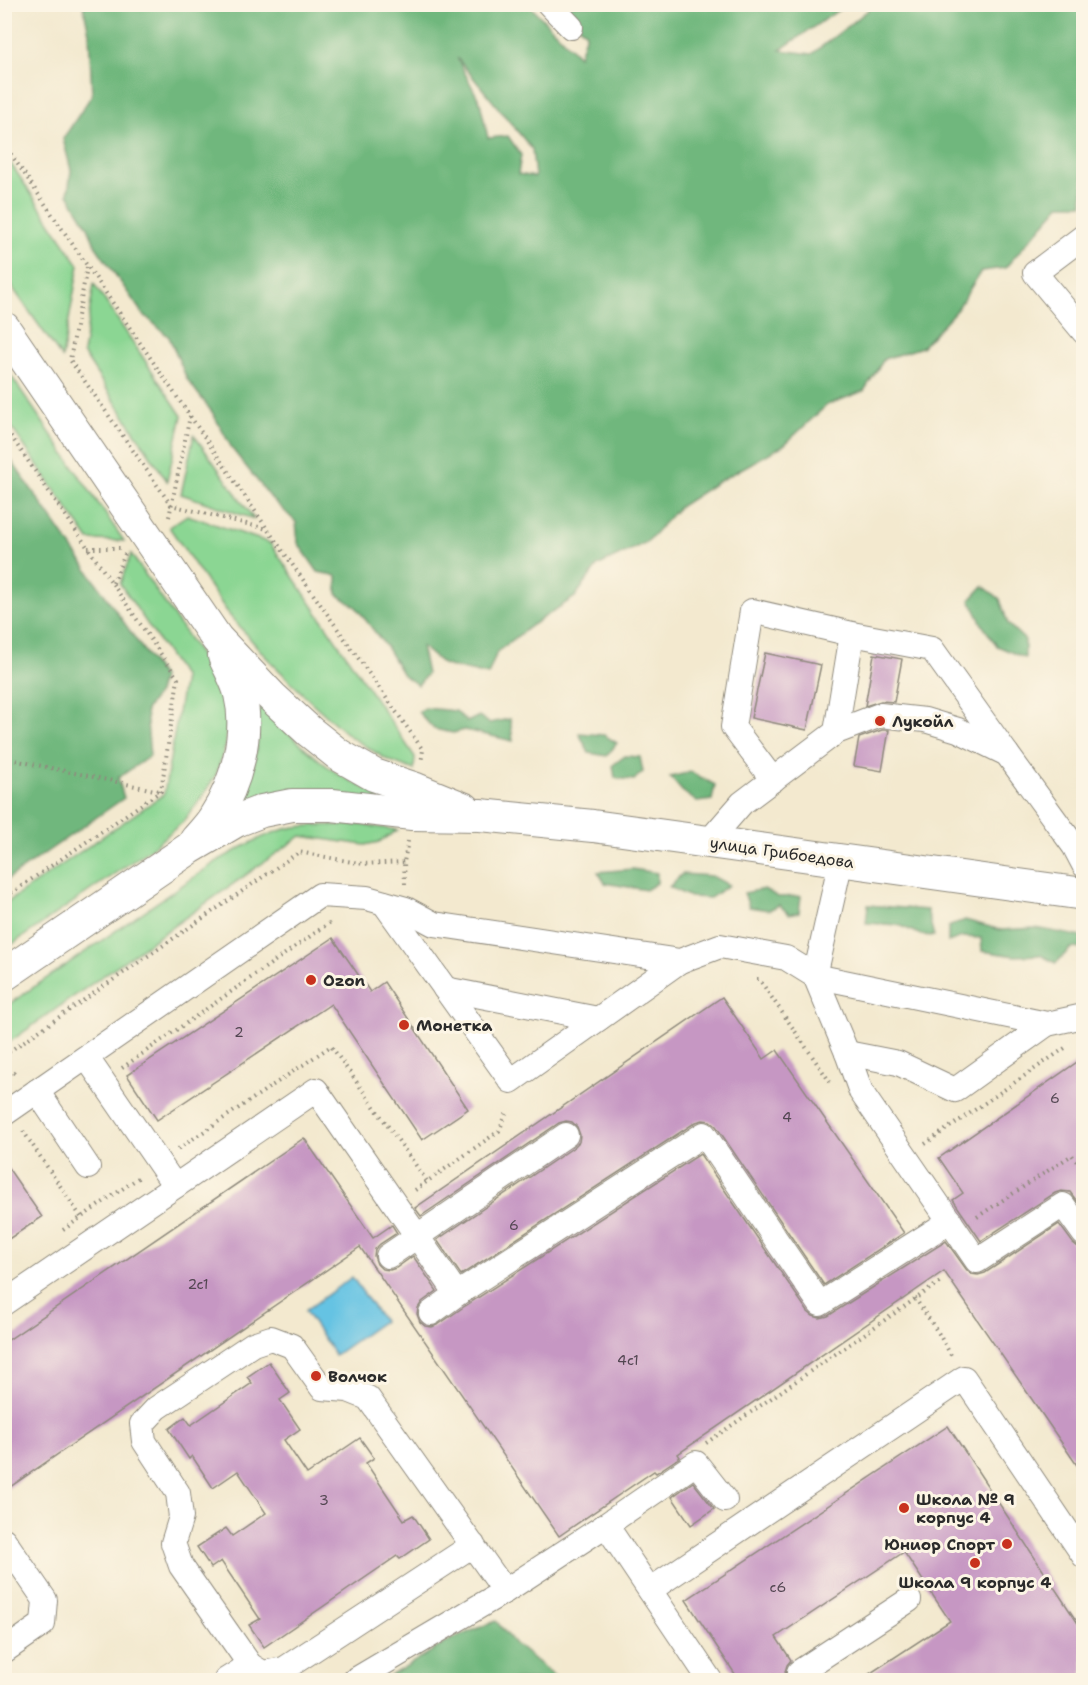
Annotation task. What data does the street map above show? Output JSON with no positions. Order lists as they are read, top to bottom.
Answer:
{
  "streets": {
    "main road": ["улица Грибоедова"]
  },
  "places": [
    "Лукойл",
    "Ozon",
    "Монетка",
    "Волчок",
    "Школа № 9 корпус 4",
    "Юниор Спорт",
    "Школа 9 корпус 4"
  ],
  "house_numbers": [
    "2",
    "6",
    "4",
    "6",
    "2с1",
    "4с1",
    "3",
    "с6"
  ]
}
